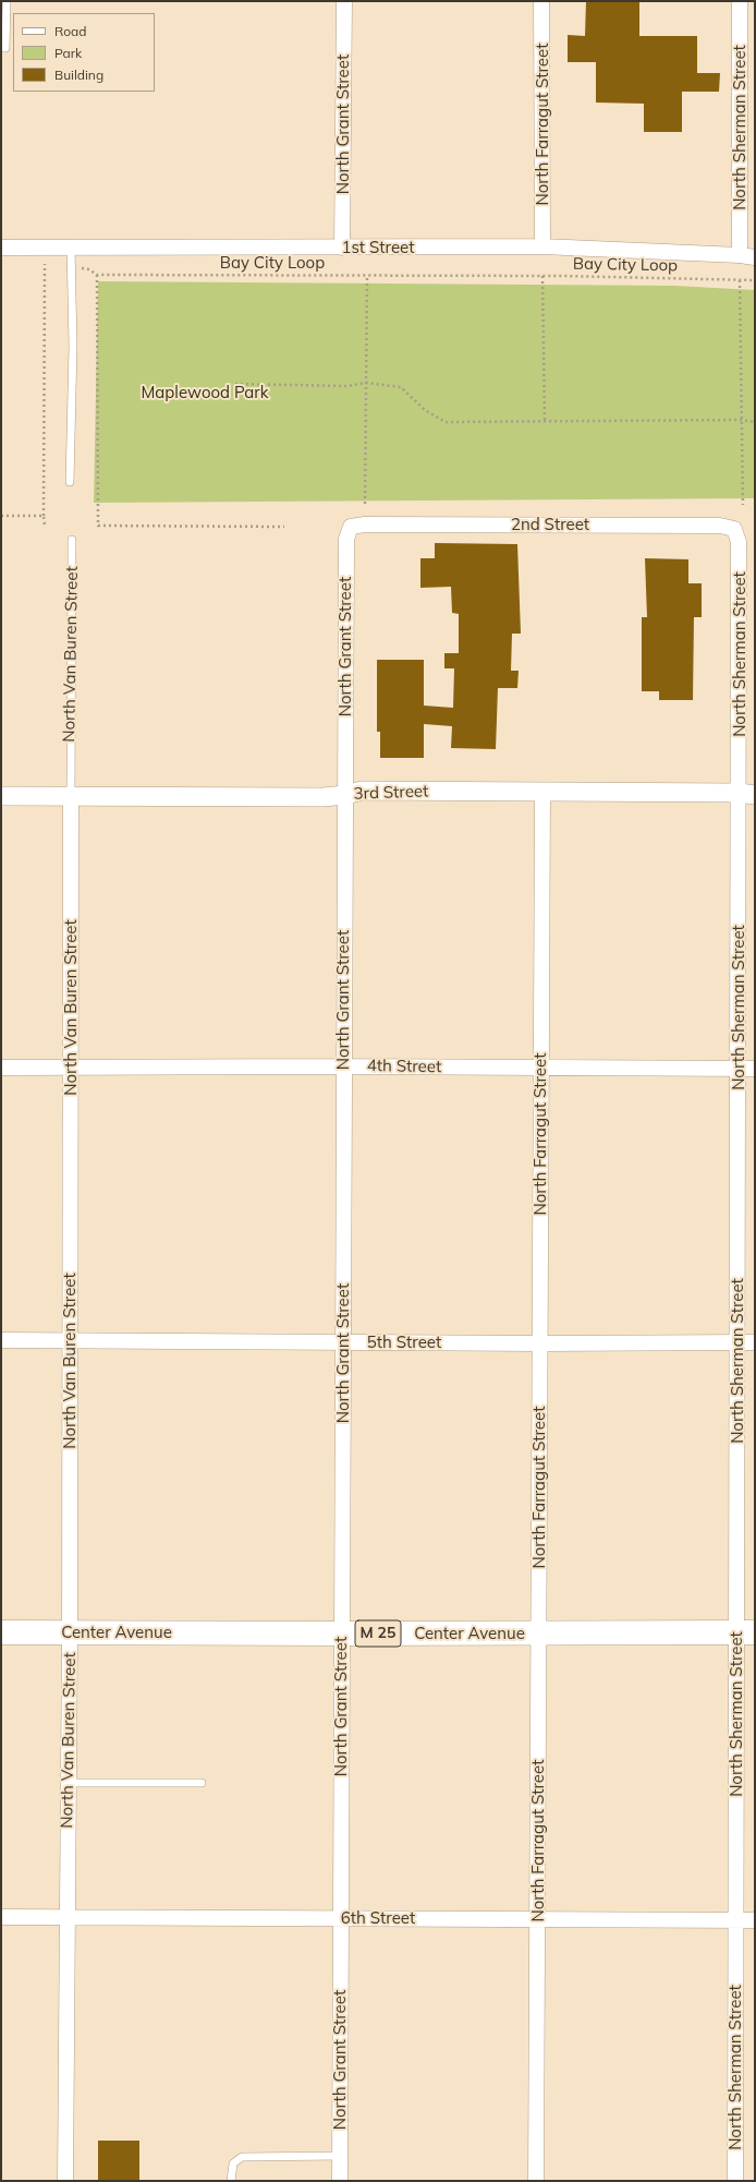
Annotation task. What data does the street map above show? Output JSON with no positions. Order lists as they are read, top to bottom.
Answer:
{
  "streets": {
    "highway": ["Center Avenue", "M 25"],
    "street": [
      "North Grant Street",
      "North Farragut Street",
      "North Sherman Street",
      "1st Street",
      "2nd Street",
      "North Van Buren Street",
      "3rd Street",
      "4th Street",
      "5th Street",
      "6th Street"
    ],
    "path": ["Bay City Loop"]
  },
  "crossings": [
    ["North Grant Street", "1st Street"],
    ["North Grant Street", "2nd Street"],
    ["North Grant Street", "3rd Street"],
    ["North Grant Street", "4th Street"],
    ["North Grant Street", "5th Street"],
    ["North Grant Street", "Center Avenue"],
    ["North Grant Street", "6th Street"],
    ["North Farragut Street", "1st Street"],
    ["North Farragut Street", "3rd Street"],
    ["North Farragut Street", "4th Street"],
    ["North Farragut Street", "5th Street"],
    ["North Farragut Street", "Center Avenue"],
    ["North Farragut Street", "6th Street"],
    ["North Sherman Street", "1st Street"],
    ["North Sherman Street", "2nd Street"],
    ["North Sherman Street", "3rd Street"],
    ["North Sherman Street", "4th Street"],
    ["North Sherman Street", "5th Street"],
    ["North Sherman Street", "Center Avenue"],
    ["North Sherman Street", "6th Street"],
    ["North Van Buren Street", "3rd Street"],
    ["North Van Buren Street", "4th Street"],
    ["North Van Buren Street", "5th Street"],
    ["North Van Buren Street", "Center Avenue"],
    ["North Van Buren Street", "6th Street"]
  ],
  "parks": ["Maplewood Park"],
  "legend": ["Road", "Park", "Building"]
}
